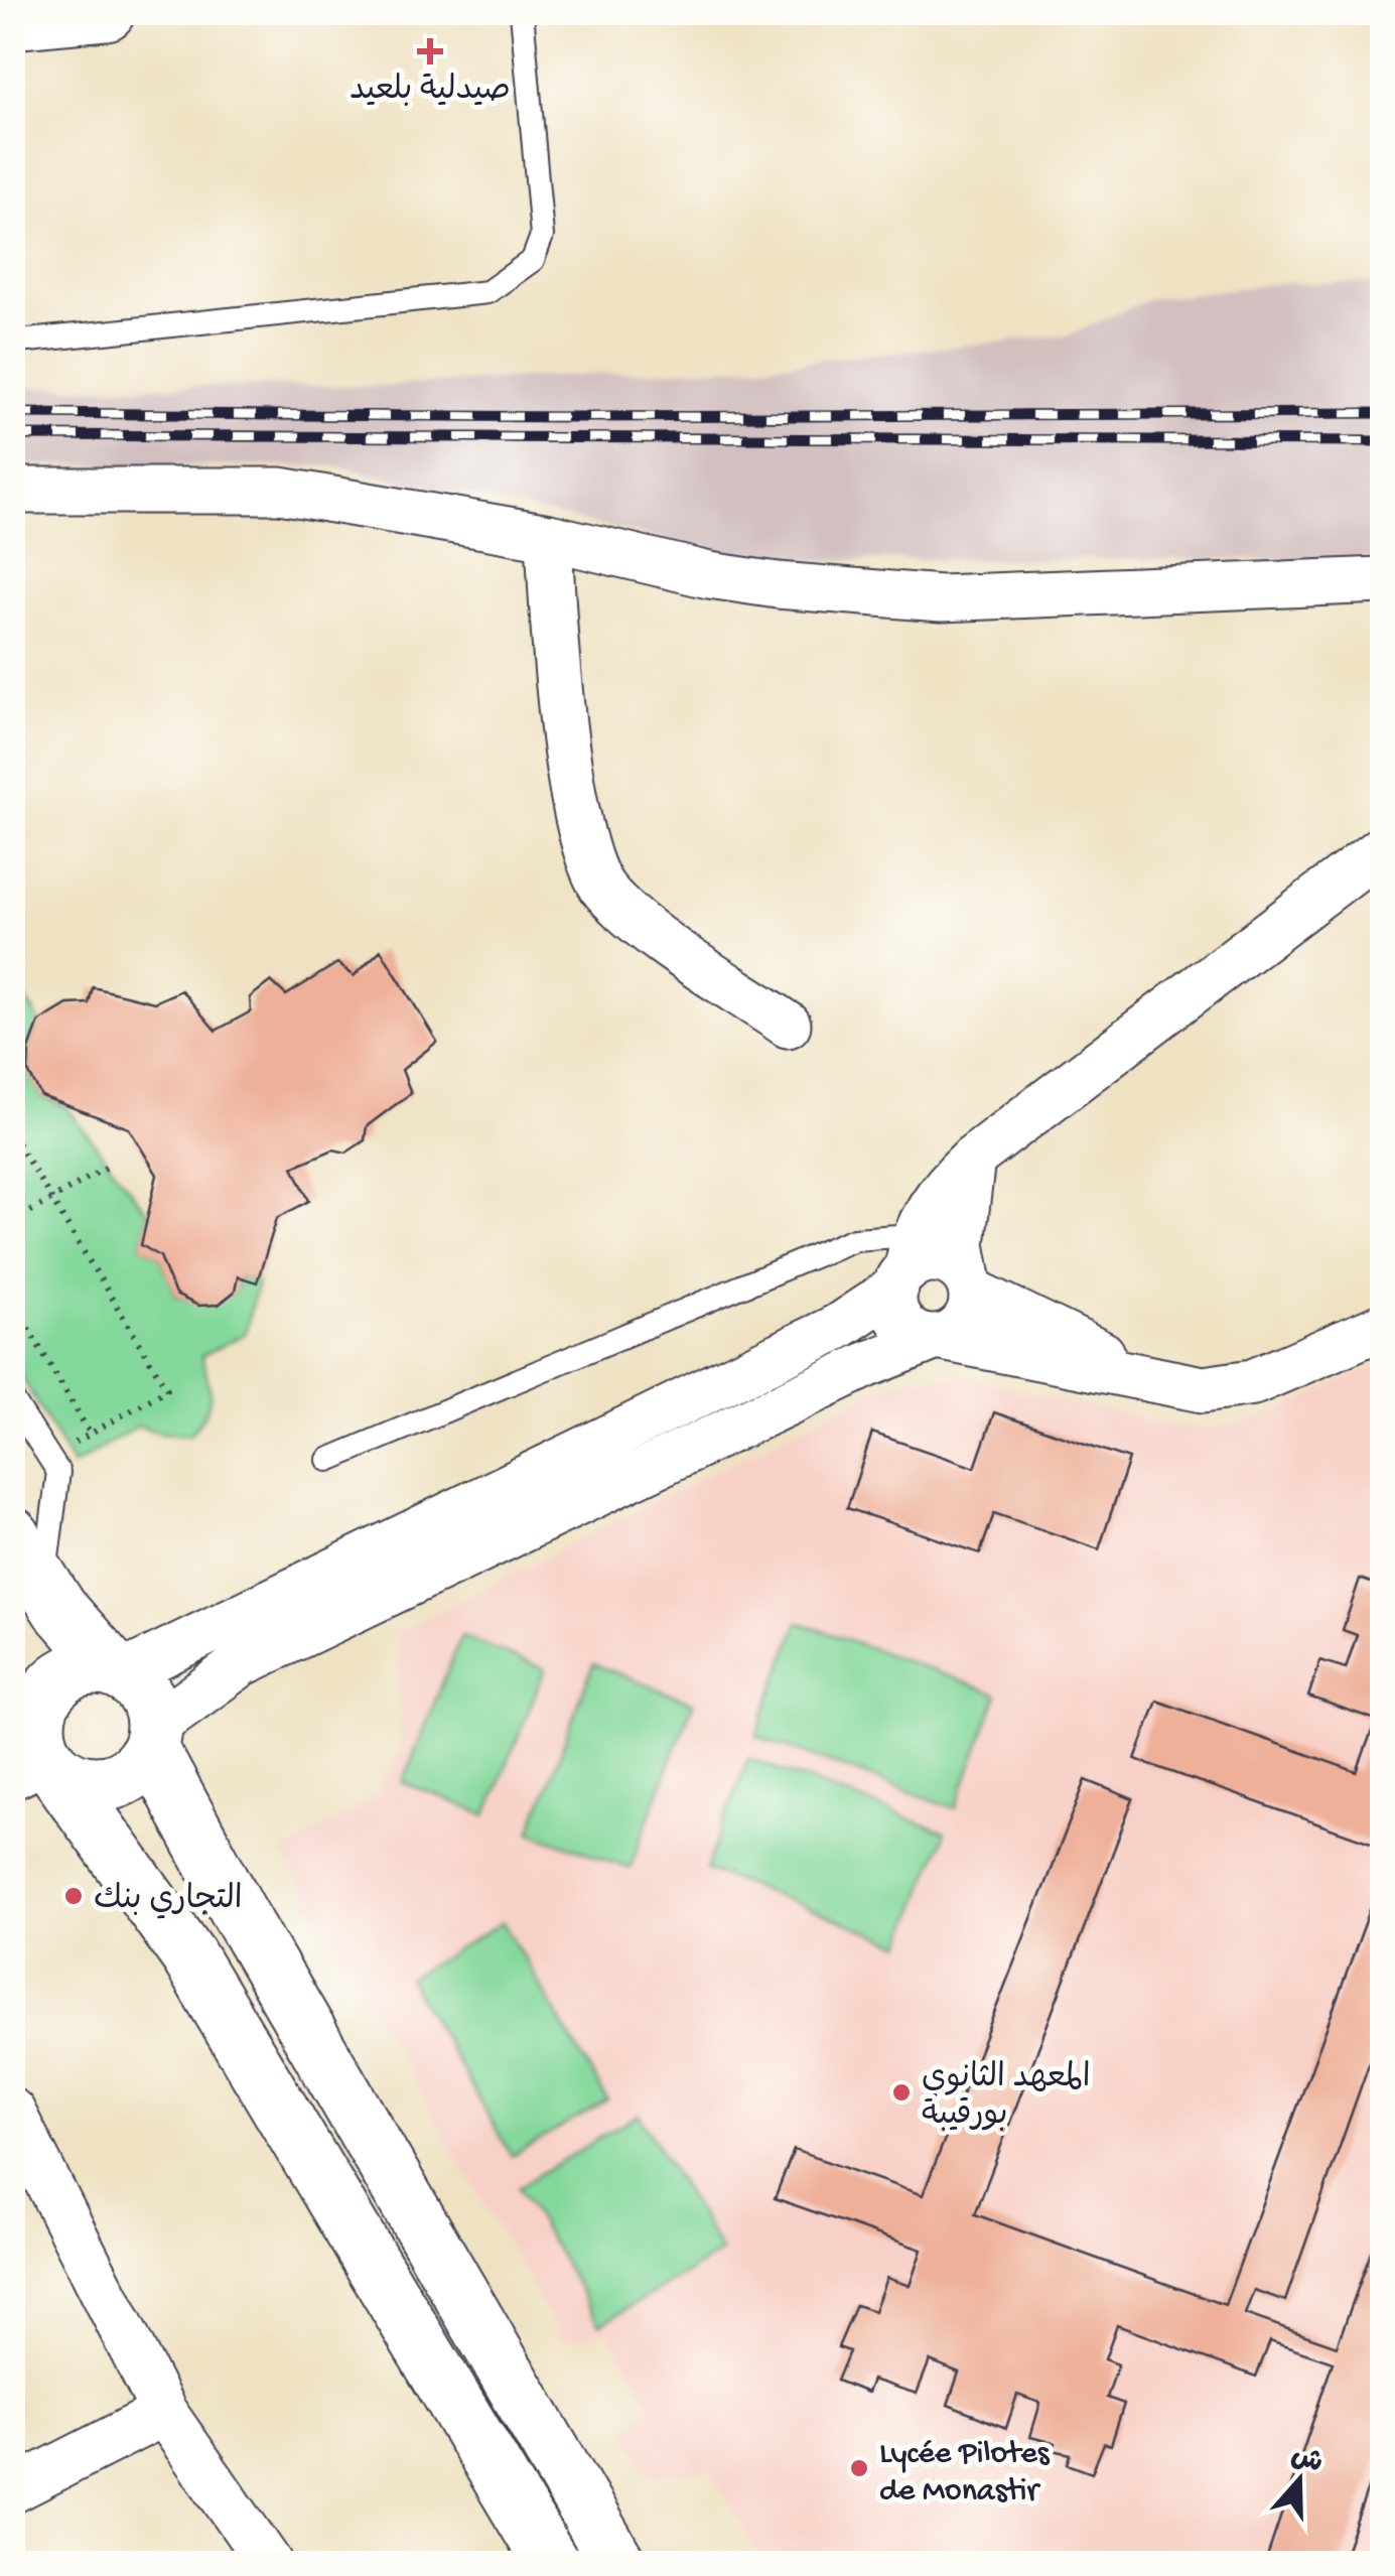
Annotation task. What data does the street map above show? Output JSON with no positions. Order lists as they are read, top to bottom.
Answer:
{
  "places": {
    "health": ["صيدلية بلعيد"],
    "other": ["التجاري بنك", "المعهد الثانوي بورقيبة", "Lycée Pilotes de Monastir"]
  },
  "north": "top"
}
